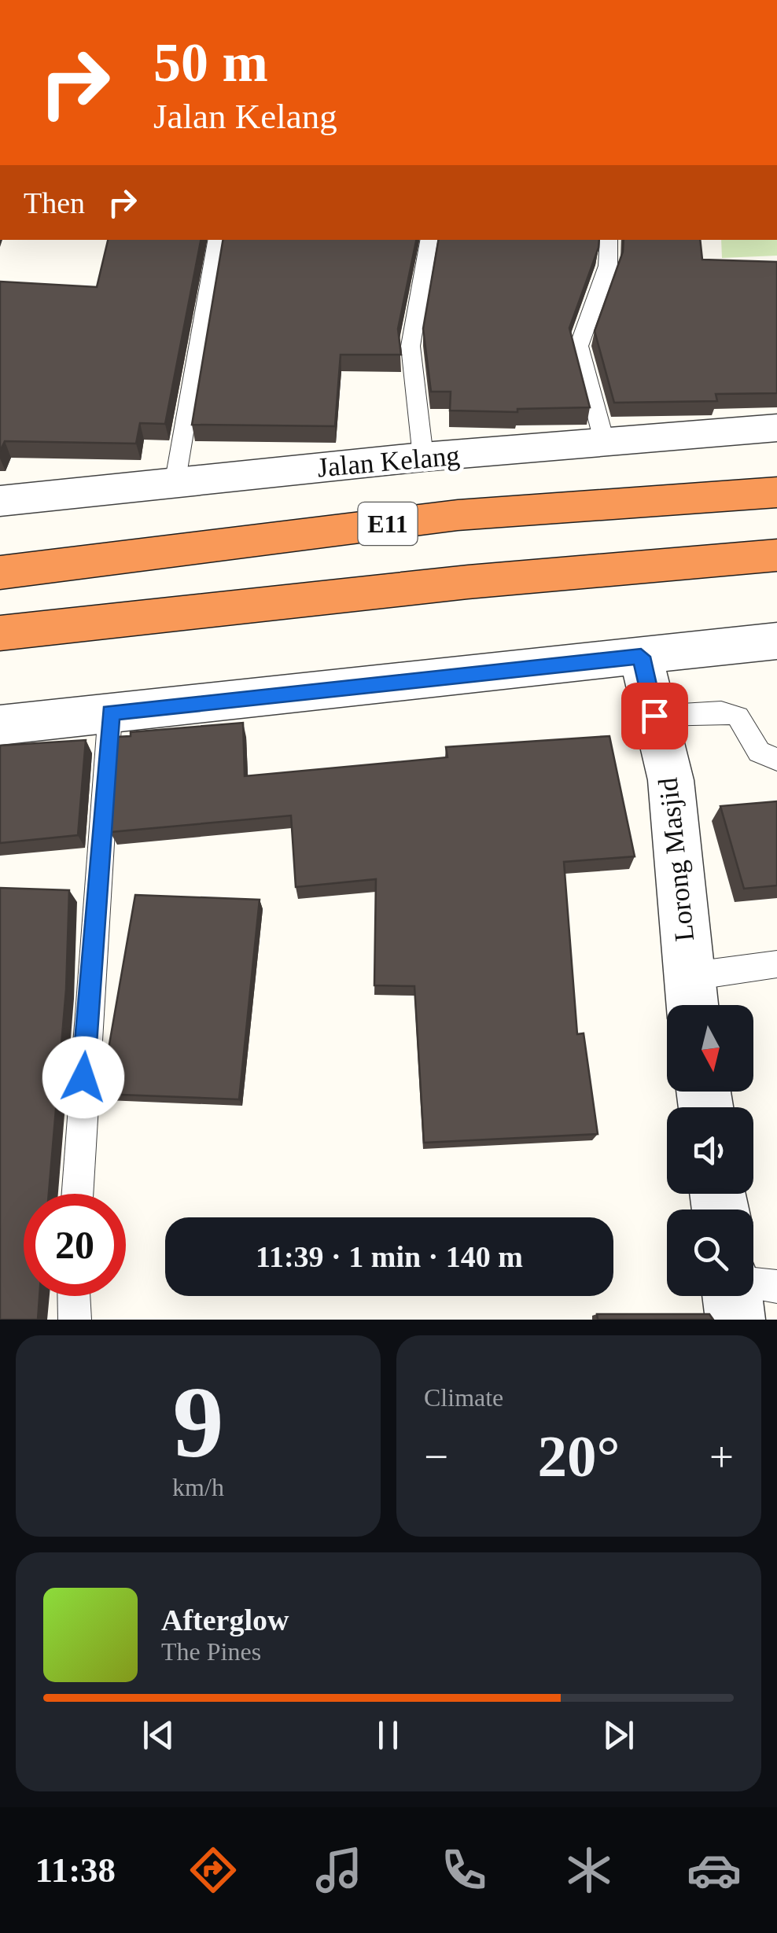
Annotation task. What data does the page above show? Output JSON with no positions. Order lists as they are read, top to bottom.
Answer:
{
  "streets": {
    "highway": ["E11"],
    "street": ["Jalan Kelang", "Lorong Masjid"]
  },
  "north": "bottom",
  "page": {
    "turn": ["50 m", "Jalan Kelang"],
    "then": "Then",
    "limit": "20",
    "trip": "11:39 · 1 min · 140 m",
    "tile": [
      ["9", "km/h"],
      "Climate"
    ],
    "heat": ["−", "20°", "+"],
    "song": ["Afterglow", "The Pines"],
    "tabs": "11:38"
  }
}
